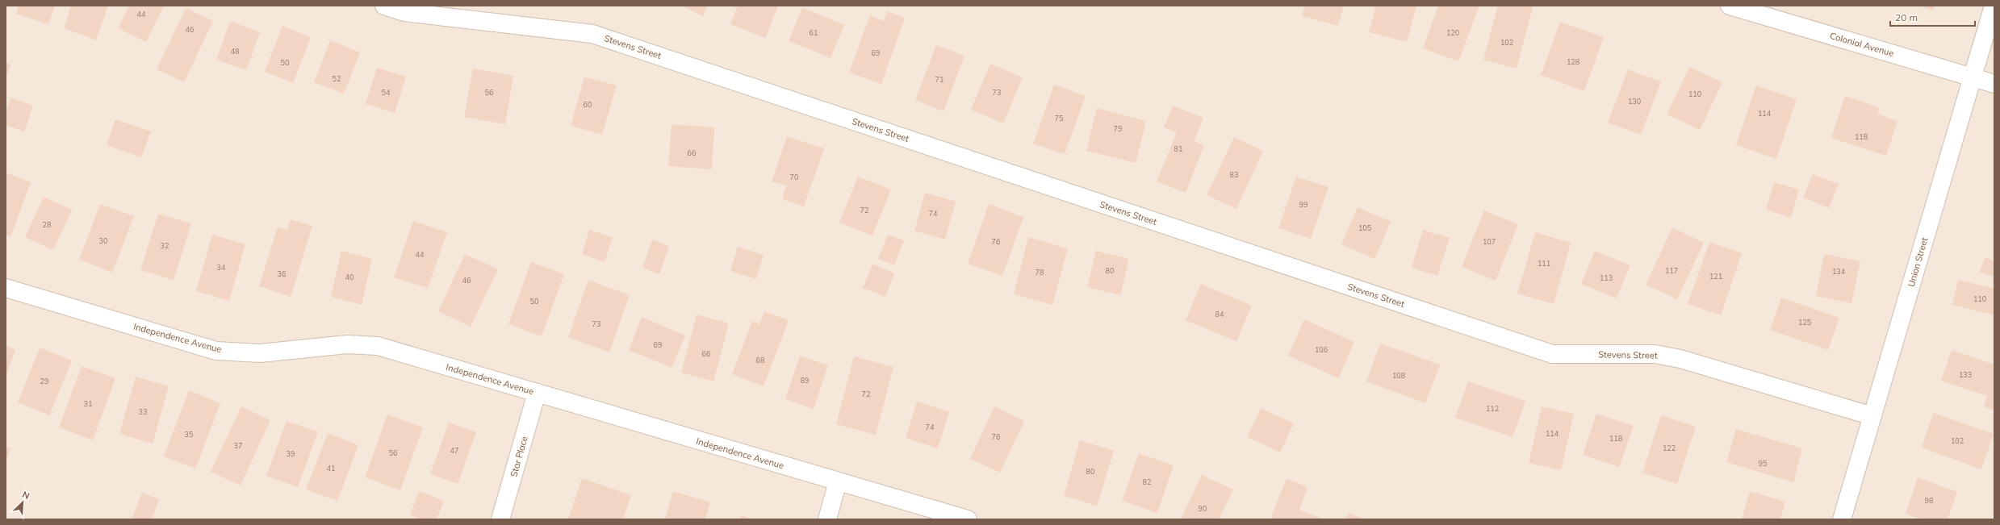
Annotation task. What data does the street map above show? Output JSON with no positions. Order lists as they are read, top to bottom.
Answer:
{
  "streets": {
    "street": [
      "Colonial Avenue",
      "Stevens Street",
      "Union Street",
      "Independence Avenue",
      "Star Place"
    ]
  },
  "crossings": [
    ["Colonial Avenue", "Union Street"],
    ["Stevens Street", "Union Street"],
    ["Independence Avenue", "Star Place"]
  ],
  "house_numbers": [
    "44",
    "46",
    "61",
    "120",
    "102",
    "48",
    "69",
    "128",
    "50",
    "52",
    "71",
    "54",
    "56",
    "73",
    "110",
    "130",
    "60",
    "114",
    "75",
    "79",
    "118",
    "81",
    "66",
    "83",
    "70",
    "99",
    "72",
    "74",
    "28",
    "105",
    "30",
    "76",
    "107",
    "32",
    "44",
    "111",
    "34",
    "80",
    "117",
    "134",
    "78",
    "36",
    "121",
    "40",
    "113",
    "46",
    "110",
    "50",
    "84",
    "125",
    "73",
    "69",
    "106",
    "66",
    "68",
    "133",
    "108",
    "89",
    "29",
    "72",
    "31",
    "112",
    "33",
    "74",
    "114",
    "35",
    "76",
    "118",
    "102",
    "37",
    "122",
    "47",
    "56",
    "39",
    "95",
    "41",
    "80",
    "82",
    "98",
    "90"
  ],
  "scale_bar": "20 m",
  "north": "top right"
}
